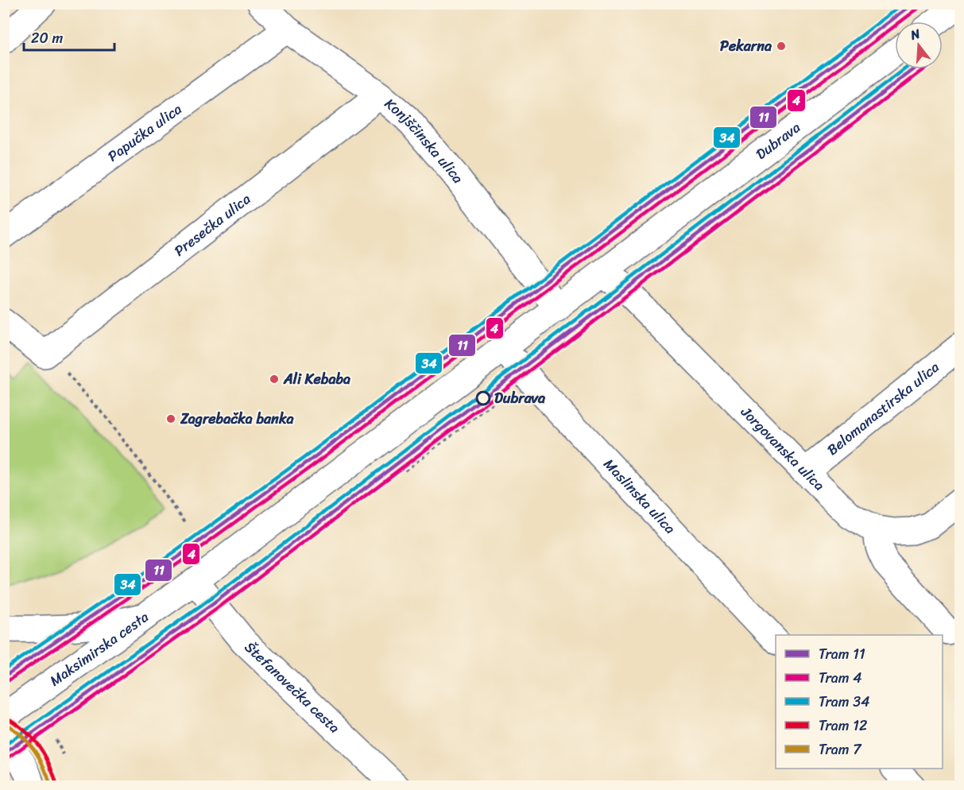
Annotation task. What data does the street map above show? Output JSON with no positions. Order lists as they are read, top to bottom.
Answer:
{
  "streets": {
    "street": [
      "Papučka ulica",
      "Dubrava",
      "Konjščinska ulica",
      "Presečka ulica",
      "Belomanastirska ulica",
      "Jorgovanska ulica",
      "Maslinska ulica",
      "Maksimirska cesta",
      "Štefanovečka cesta"
    ]
  },
  "crossings": [
    ["Papučka ulica", "Konjščinska ulica"],
    ["Dubrava", "Konjščinska ulica"],
    ["Dubrava", "Jorgovanska ulica"],
    ["Dubrava", "Maslinska ulica"],
    ["Dubrava", "Maksimirska cesta"],
    ["Dubrava", "Štefanovečka cesta"],
    ["Konjščinska ulica", "Presečka ulica"],
    ["Belomanastirska ulica", "Jorgovanska ulica"],
    ["Maksimirska cesta", "Štefanovečka cesta"]
  ],
  "places": [
    "Pekarna",
    "Ali Kebaba",
    "Dubrava",
    "Zagrebačka banka"
  ],
  "lines": [
    "tram line 11",
    "tram line 34",
    "tram line 4",
    "tram line 12",
    "tram line 7"
  ],
  "legend": [
    "Tram 11",
    "Tram 4",
    "Tram 34",
    "Tram 12",
    "Tram 7"
  ],
  "scale_bar": "20 m",
  "north": "top"
}
